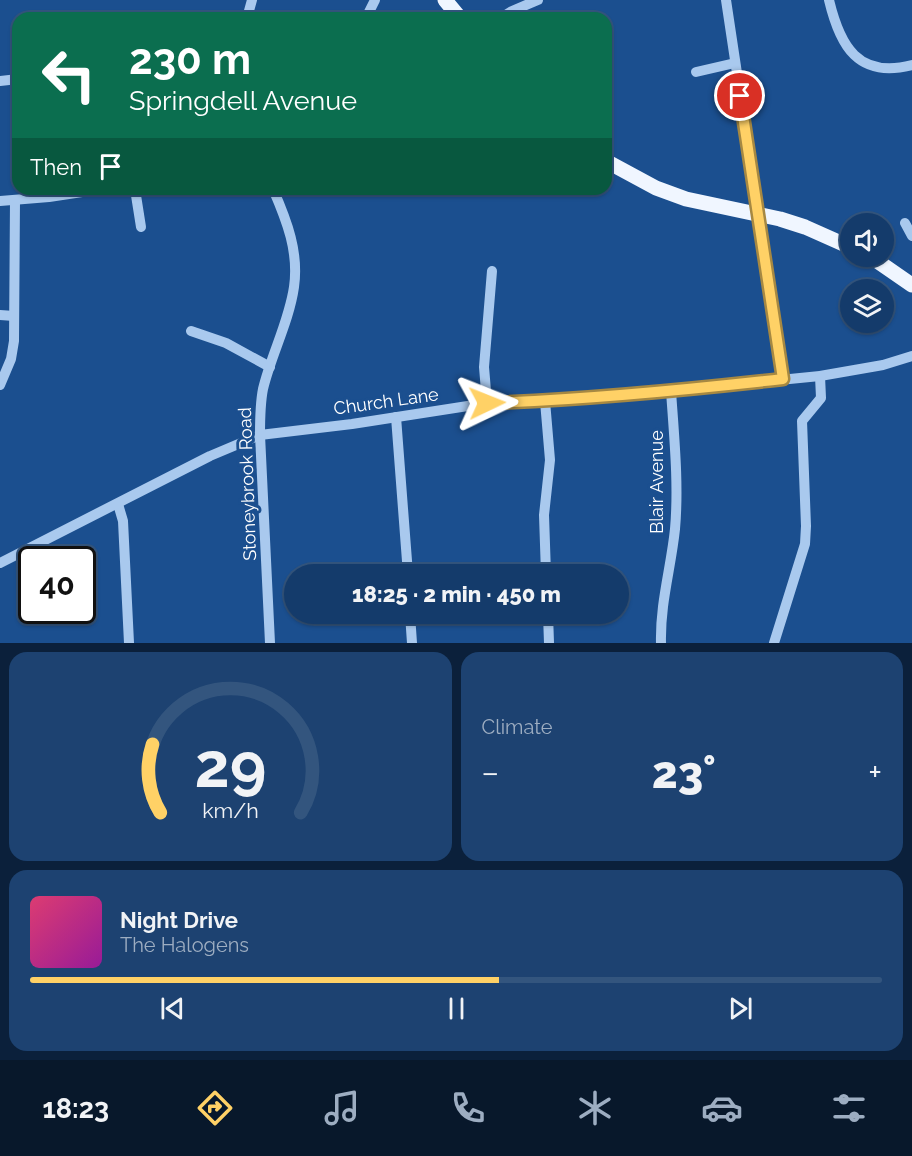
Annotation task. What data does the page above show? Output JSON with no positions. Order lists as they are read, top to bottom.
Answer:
{
  "streets": {
    "street": ["Church Lane", "Blair Avenue", "Stoneybrook Road"]
  },
  "crossings": [
    ["Church Lane", "Blair Avenue"],
    ["Church Lane", "Stoneybrook Road"]
  ],
  "page": {
    "turn": ["230 m", "Springdell Avenue"],
    "then": "Then",
    "limit": "40",
    "trip": "18:25 · 2 min · 450 m",
    "tile": "Climate",
    "heat": ["−", "23°", "+"],
    "song": ["Night Drive", "The Halogens"],
    "tabs": "18:23",
    "gauge": ["29", "km/h"]
  }
}
